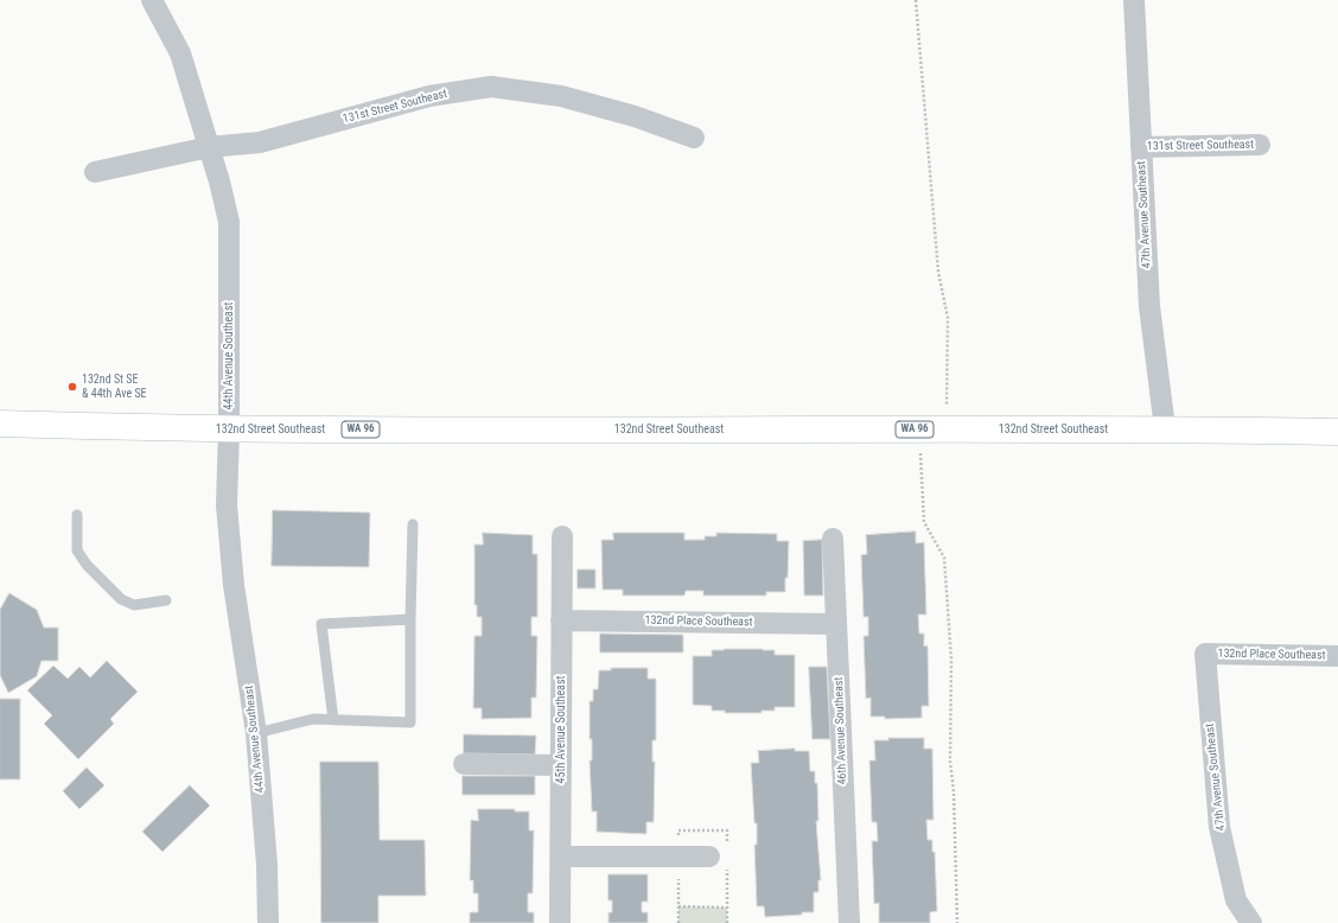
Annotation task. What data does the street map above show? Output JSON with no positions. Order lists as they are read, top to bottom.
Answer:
{
  "streets": {
    "main road": ["132nd Street Southeast", "WA 96"],
    "street": [
      "131st Street Southeast",
      "47th Avenue Southeast",
      "44th Avenue Southeast",
      "132nd Place Southeast",
      "45th Avenue Southeast",
      "46th Avenue Southeast"
    ]
  },
  "crossings": [
    ["131st Street Southeast", "47th Avenue Southeast"],
    ["131st Street Southeast", "44th Avenue Southeast"],
    ["47th Avenue Southeast", "132nd Street Southeast"],
    ["47th Avenue Southeast", "132nd Place Southeast"],
    ["44th Avenue Southeast", "132nd Street Southeast"],
    ["132nd Place Southeast", "45th Avenue Southeast"],
    ["132nd Place Southeast", "46th Avenue Southeast"]
  ],
  "places": ["132nd St SE & 44th Ave SE"]
}
